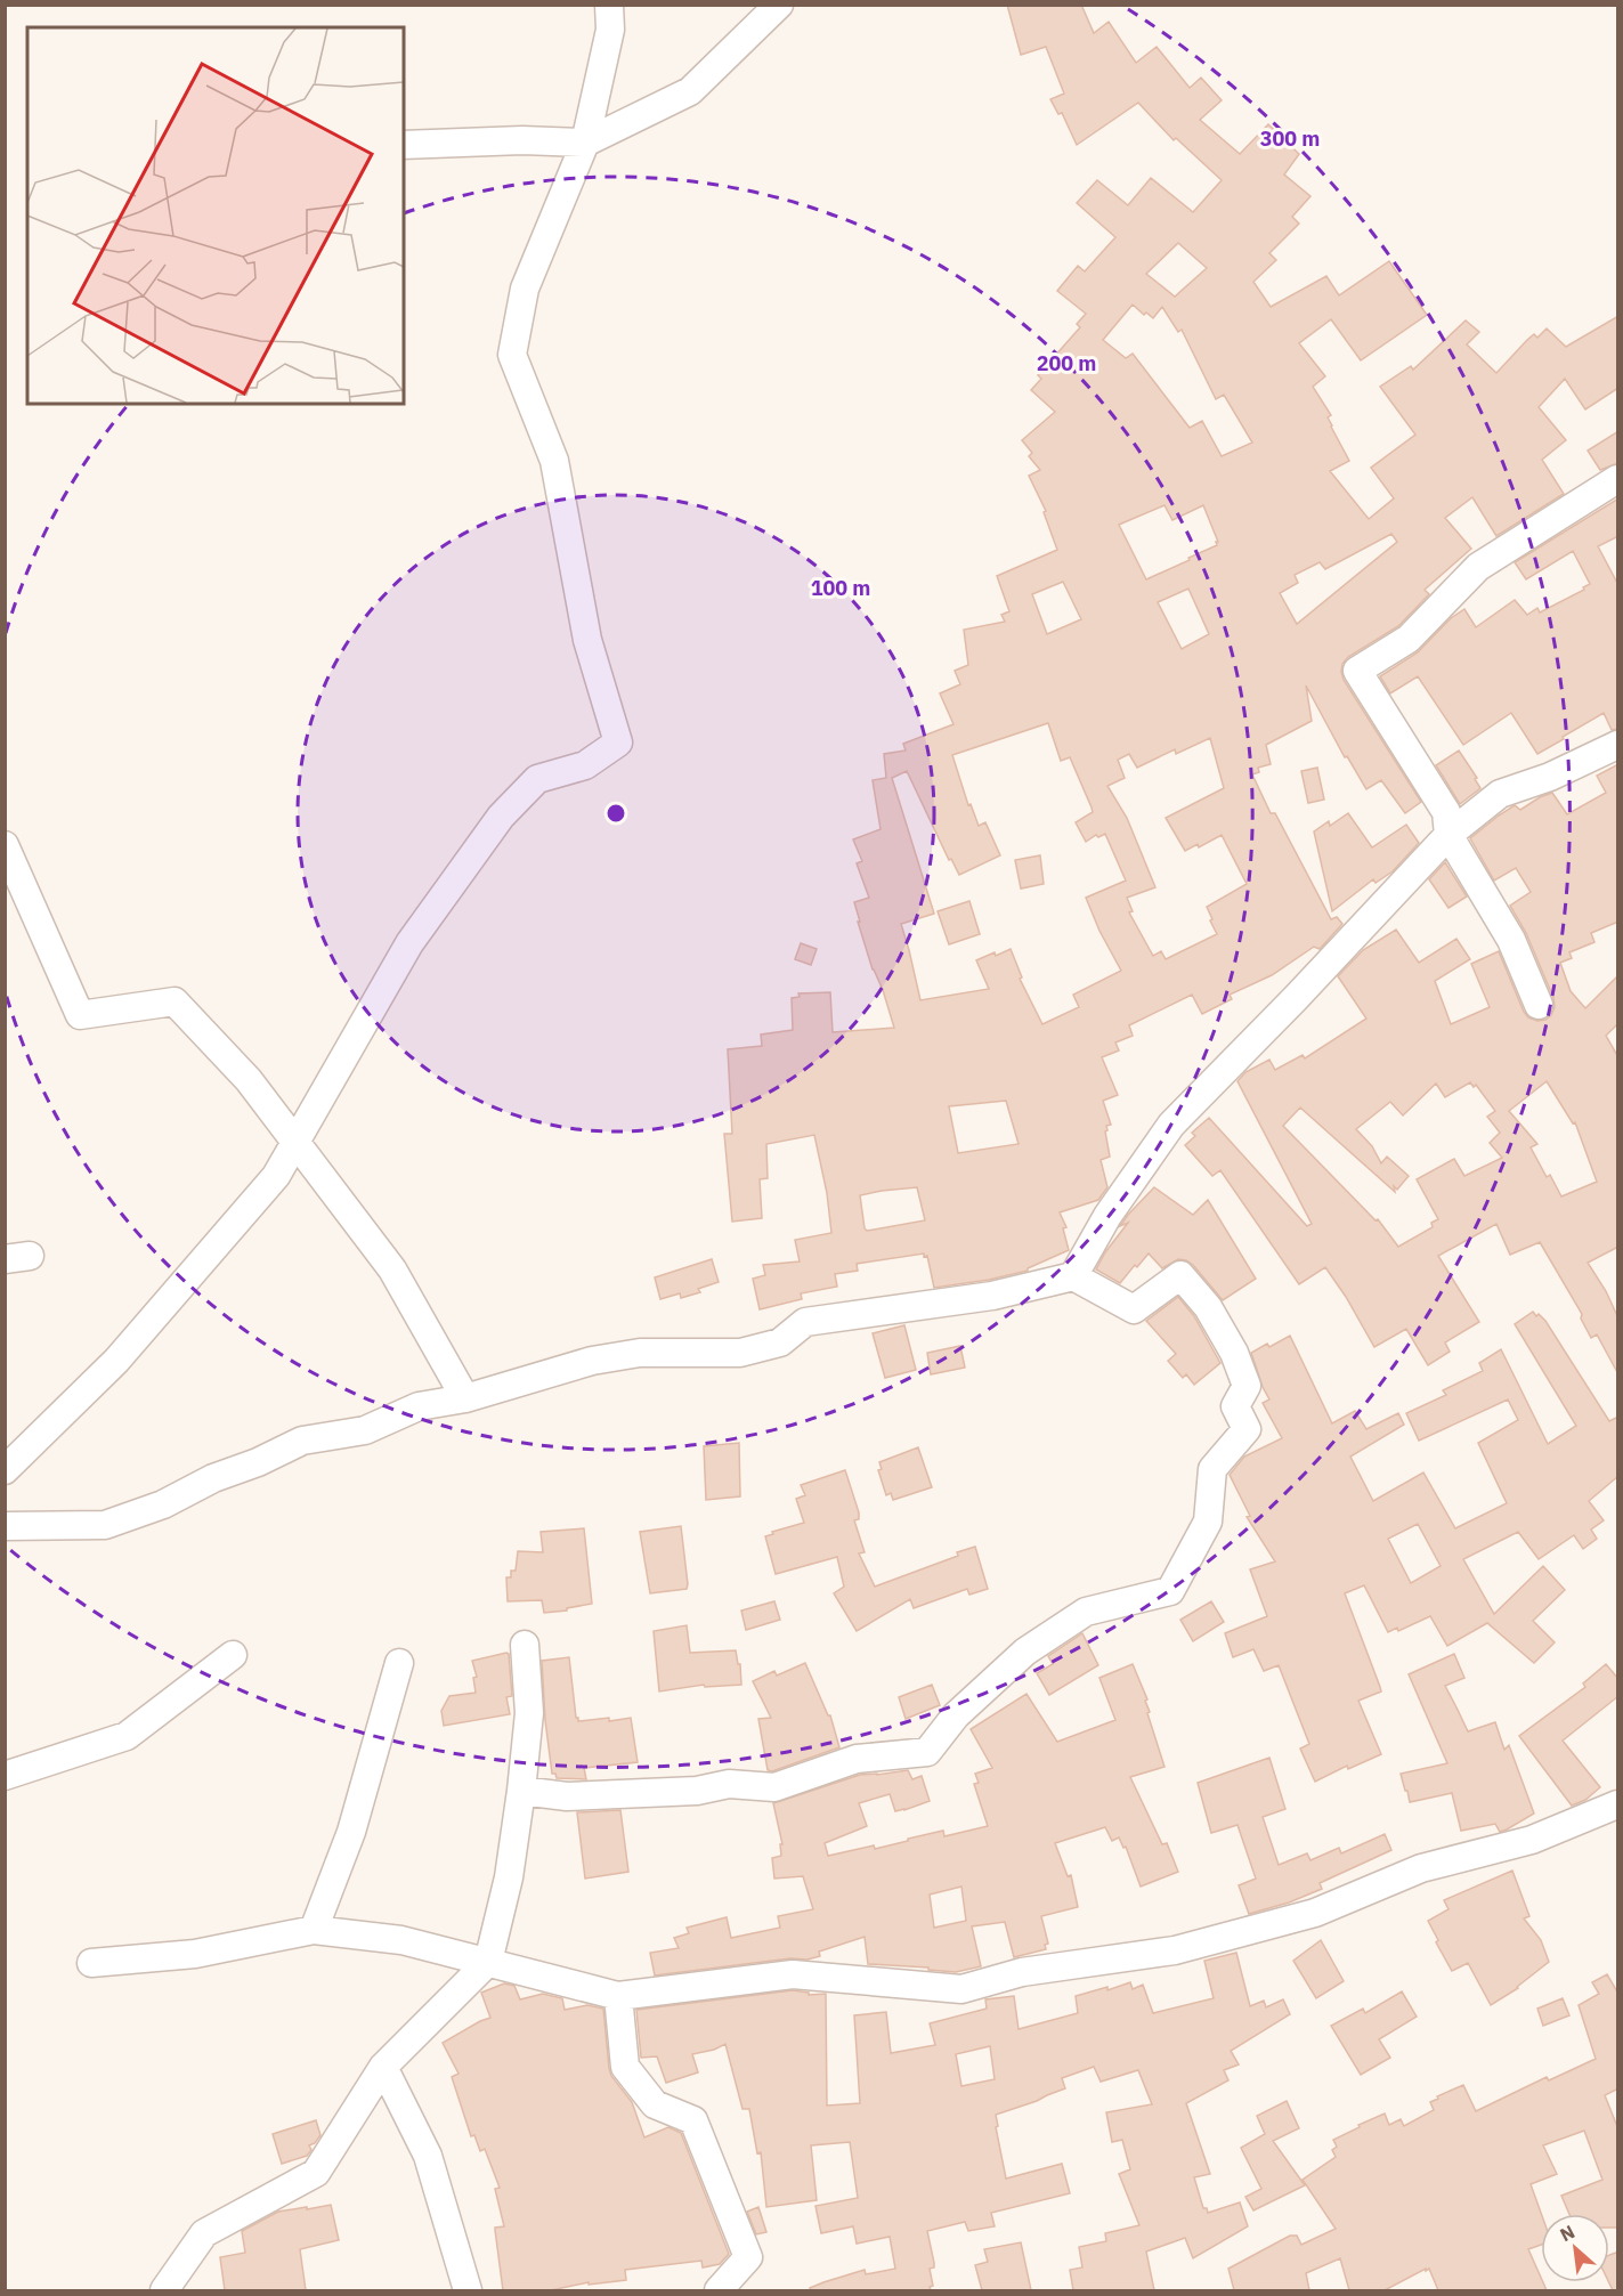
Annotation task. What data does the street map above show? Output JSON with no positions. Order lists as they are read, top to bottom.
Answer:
{
  "north": "top left",
  "rings": ["300 m", "200 m", "100 m"]
}
